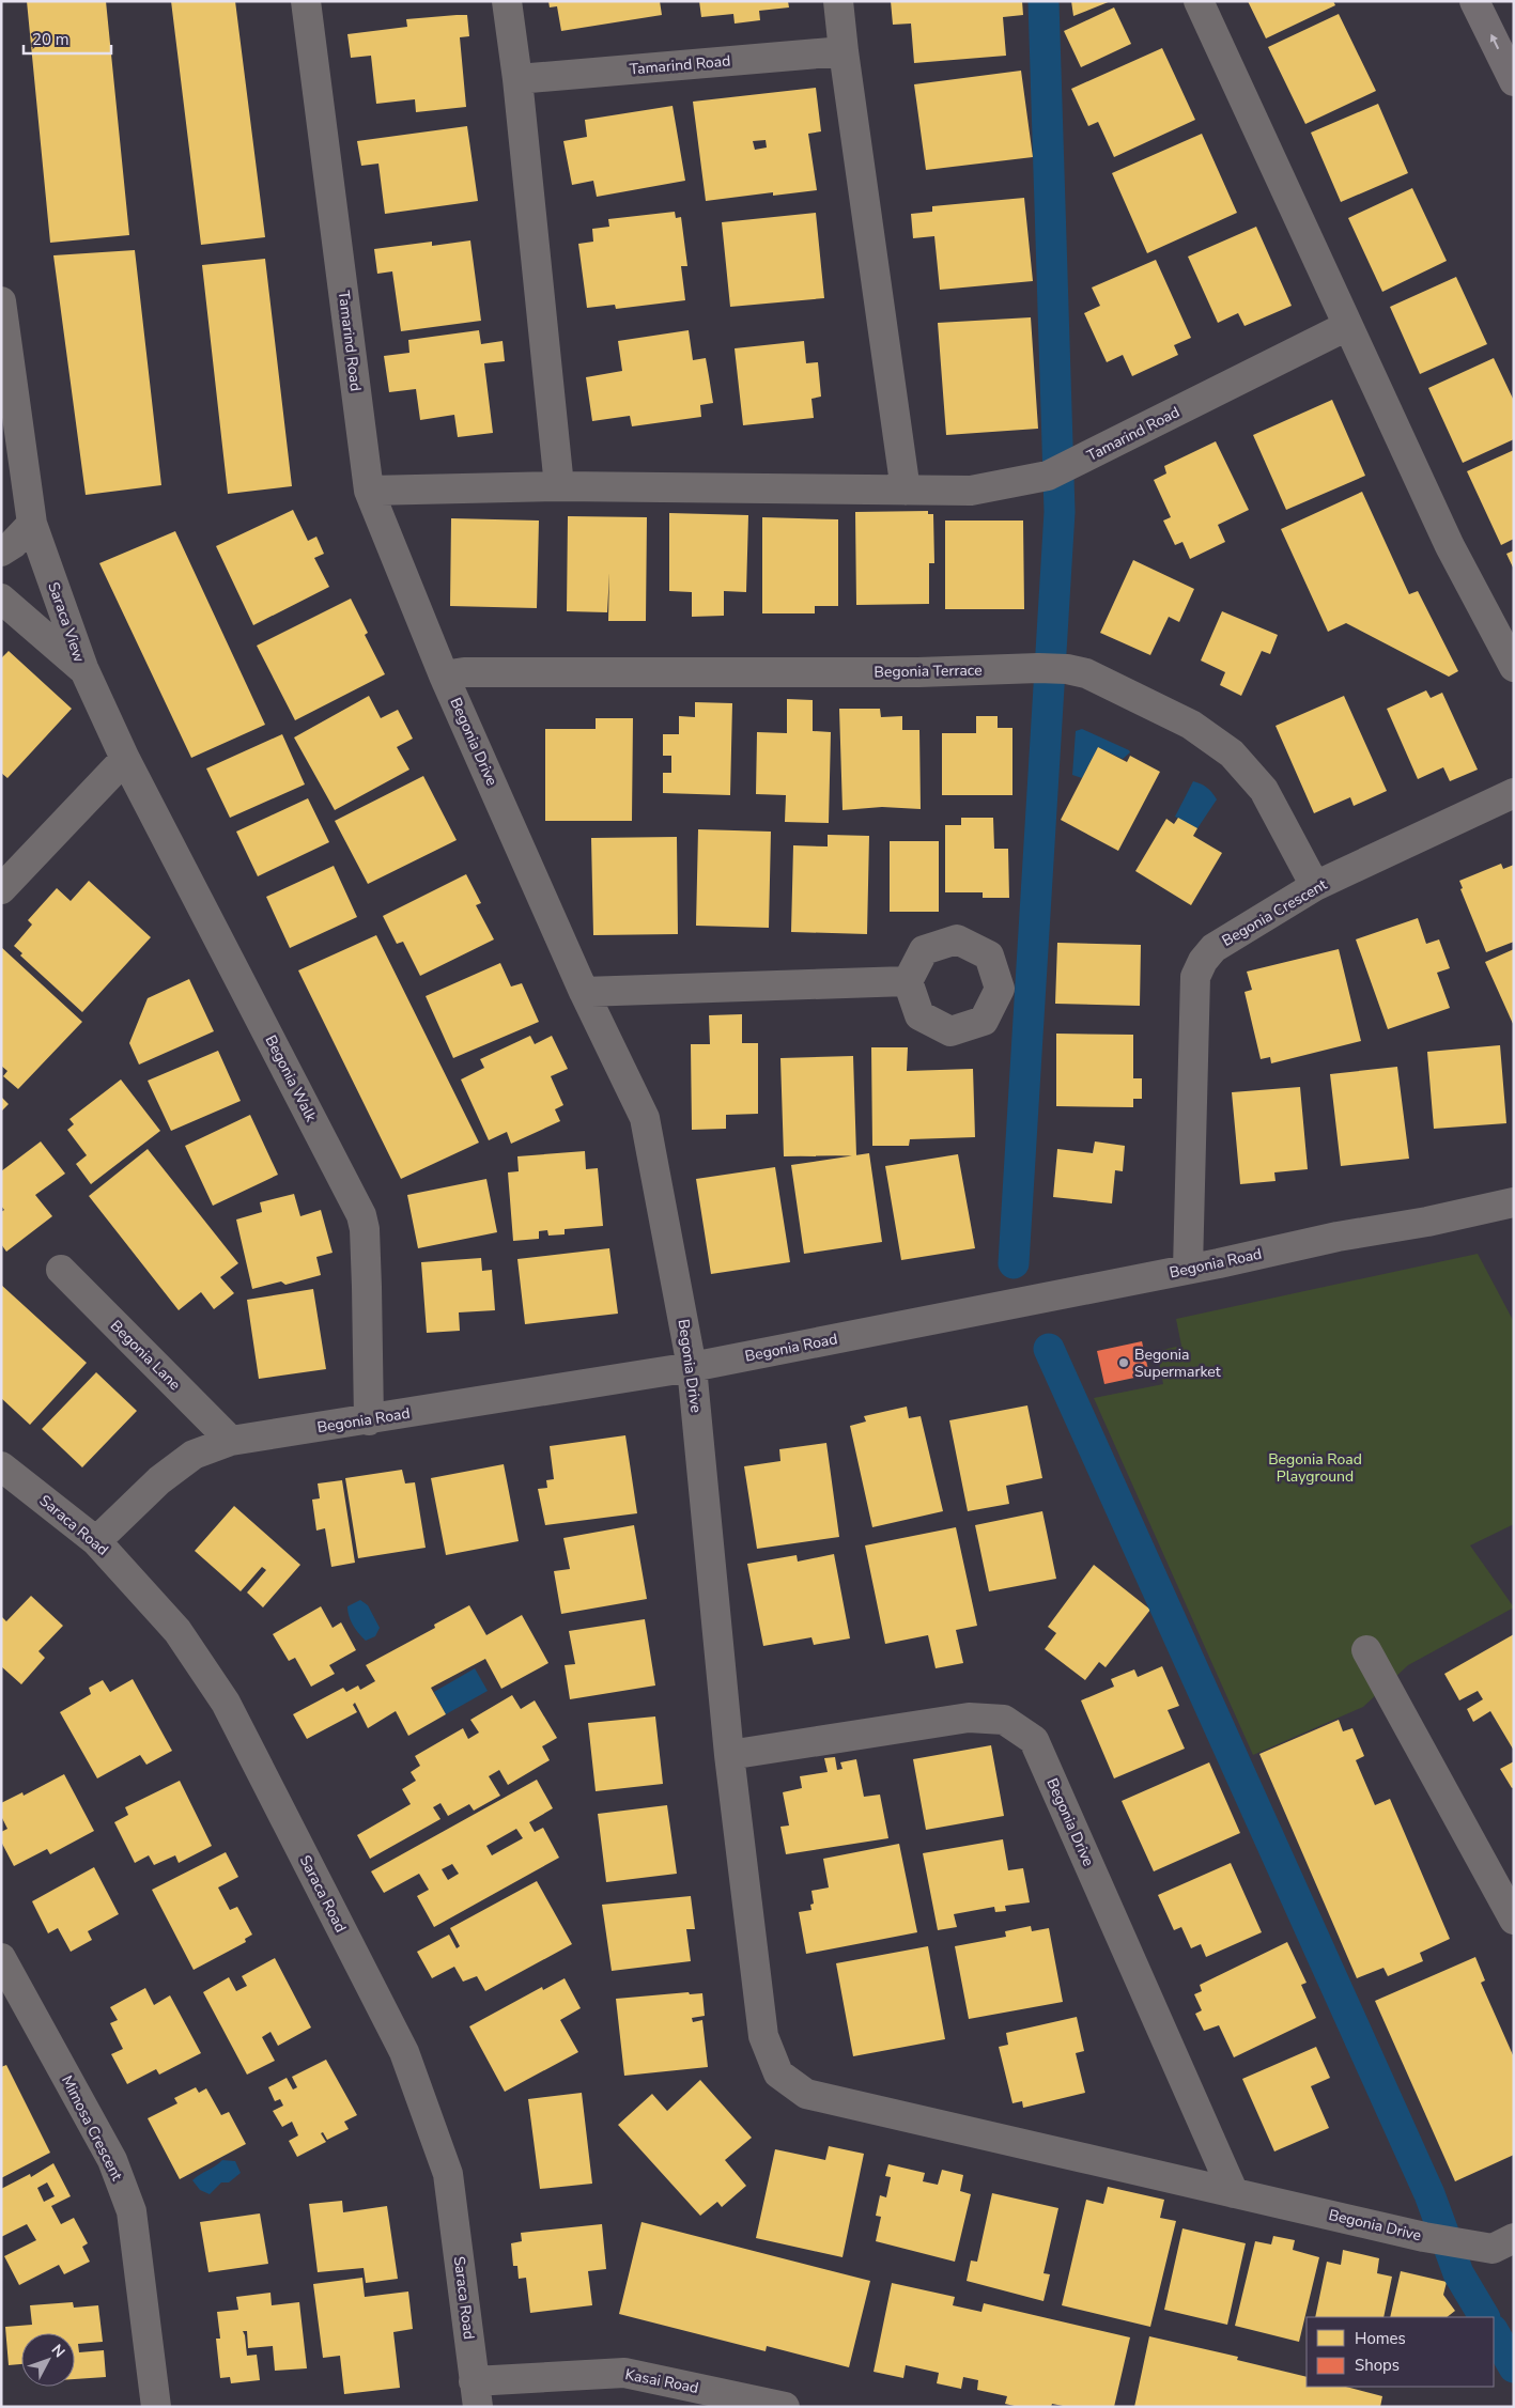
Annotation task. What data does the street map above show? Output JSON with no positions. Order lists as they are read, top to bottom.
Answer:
{
  "streets": {
    "street": [
      "Tamarind Road",
      "Saraca View",
      "Begonia Terrace",
      "Begonia Drive",
      "Begonia Crescent",
      "Begonia Walk",
      "Begonia Road",
      "Begonia Lane",
      "Saraca Road",
      "Mimosa Crescent",
      "Kasai Road"
    ]
  },
  "crossings": [
    ["Tamarind Road", "Begonia Drive"],
    ["Saraca View", "Begonia Walk"],
    ["Begonia Terrace", "Begonia Drive"],
    ["Begonia Terrace", "Begonia Crescent"],
    ["Begonia Drive", "Begonia Road"],
    ["Begonia Crescent", "Begonia Road"],
    ["Begonia Walk", "Begonia Road"],
    ["Begonia Road", "Begonia Lane"],
    ["Begonia Road", "Saraca Road"],
    ["Saraca Road", "Kasai Road"]
  ],
  "parks": ["Begonia Road Playground"],
  "places": ["Begonia Supermarket"],
  "legend": ["Homes", "Shops"],
  "scale_bar": "20 m",
  "north": "top right"
}
